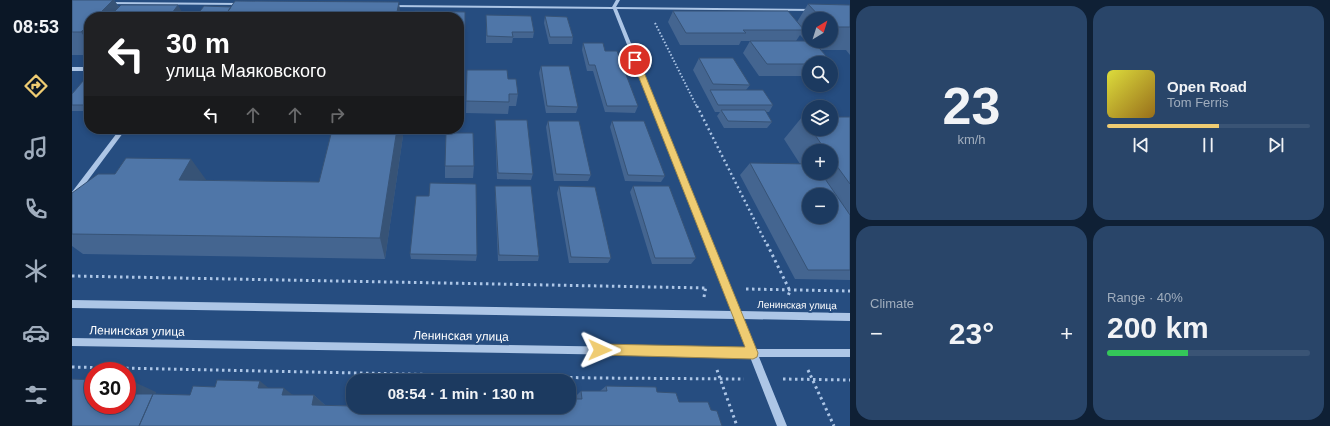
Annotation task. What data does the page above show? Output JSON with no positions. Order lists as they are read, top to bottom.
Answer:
{
  "streets": {
    "street": ["Ленинская улица"]
  },
  "north": "top right",
  "page": {
    "tabs": "08:53",
    "tile": [
      ["23", "km/h"],
      "Climate",
      ["Range · 40%", "200 km"]
    ],
    "map_buttons": ["+", "−"],
    "turn": ["30 m", "улица Маяковского"],
    "song": ["Open Road", "Tom Ferris"],
    "heat": ["−", "23°", "+"],
    "limit": "30",
    "trip": "08:54 · 1 min · 130 m"
  }
}
